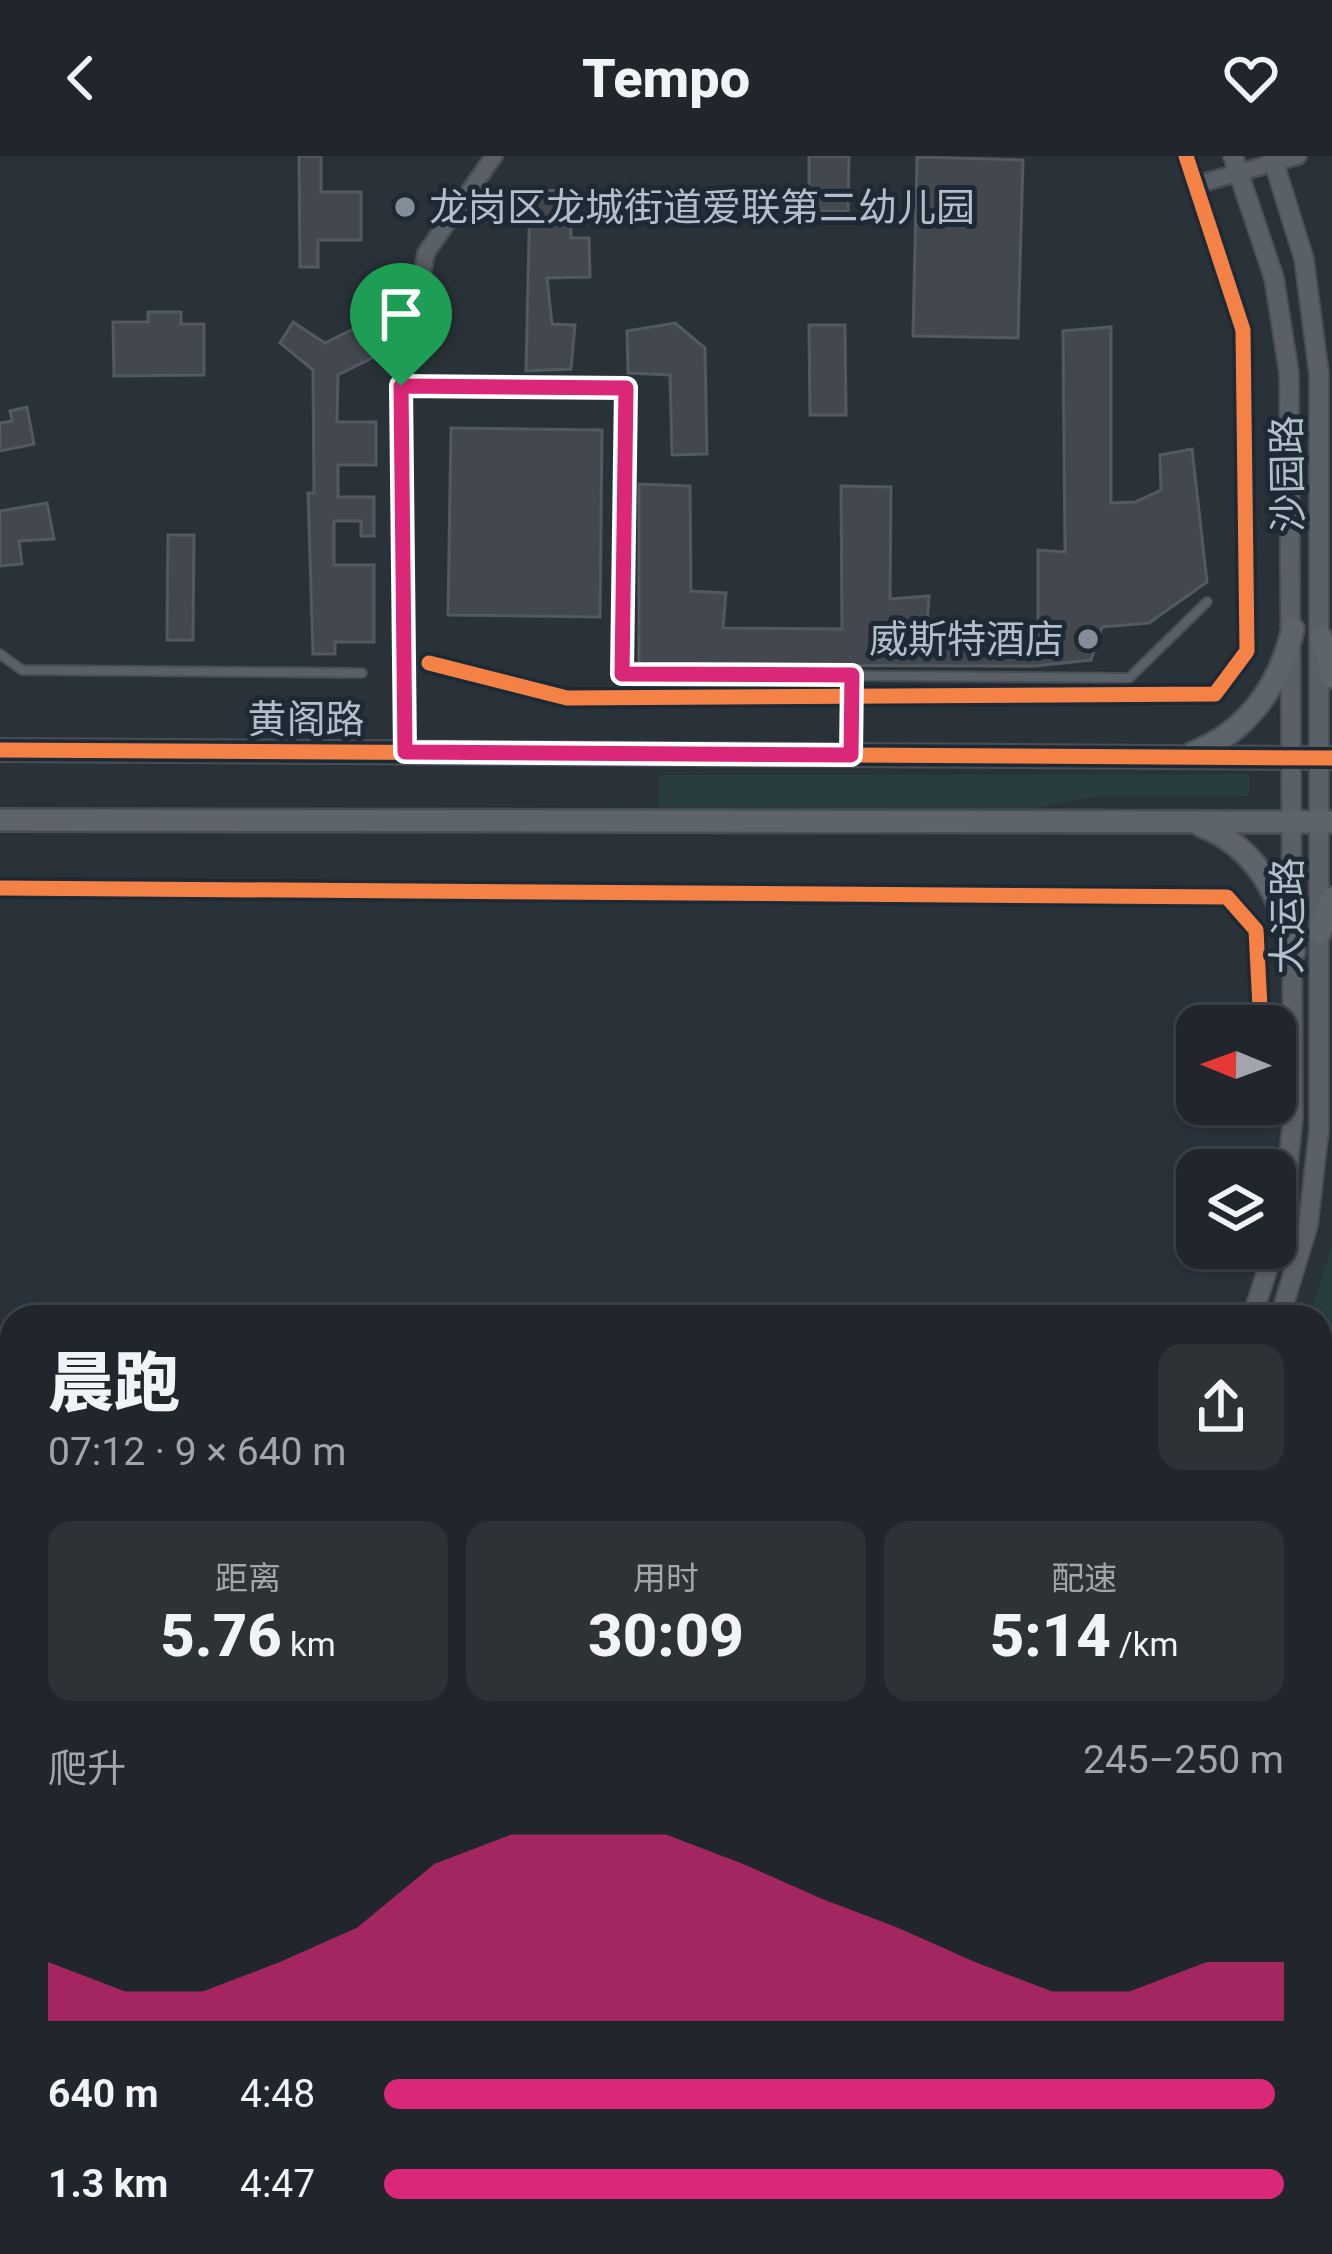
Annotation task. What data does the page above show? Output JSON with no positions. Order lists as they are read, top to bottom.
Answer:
{
  "streets": {
    "main road": ["黄阁路"],
    "street": ["沙园路", "大运路"]
  },
  "crossings": [
    ["沙园路", "黄阁路"],
    ["沙园路", "大运路"]
  ],
  "places": ["龙岗区龙城街道爱联第二幼儿园", "威斯特酒店"],
  "north": "left",
  "page": {
    "header": "Tempo",
    "heading": ["晨跑", "07:12 · 9 × 640 m"],
    "stats": [
      ["距离", "5.76 km"],
      ["用时", "30:09"],
      ["配速", "5:14 /km"]
    ],
    "chart": ["爬升", "245–250 m"],
    "list": [
      {
        "name": "640 m",
        "note": "4:48"
      },
      {
        "name": "1.3 km",
        "note": "4:47"
      }
    ]
  }
}
